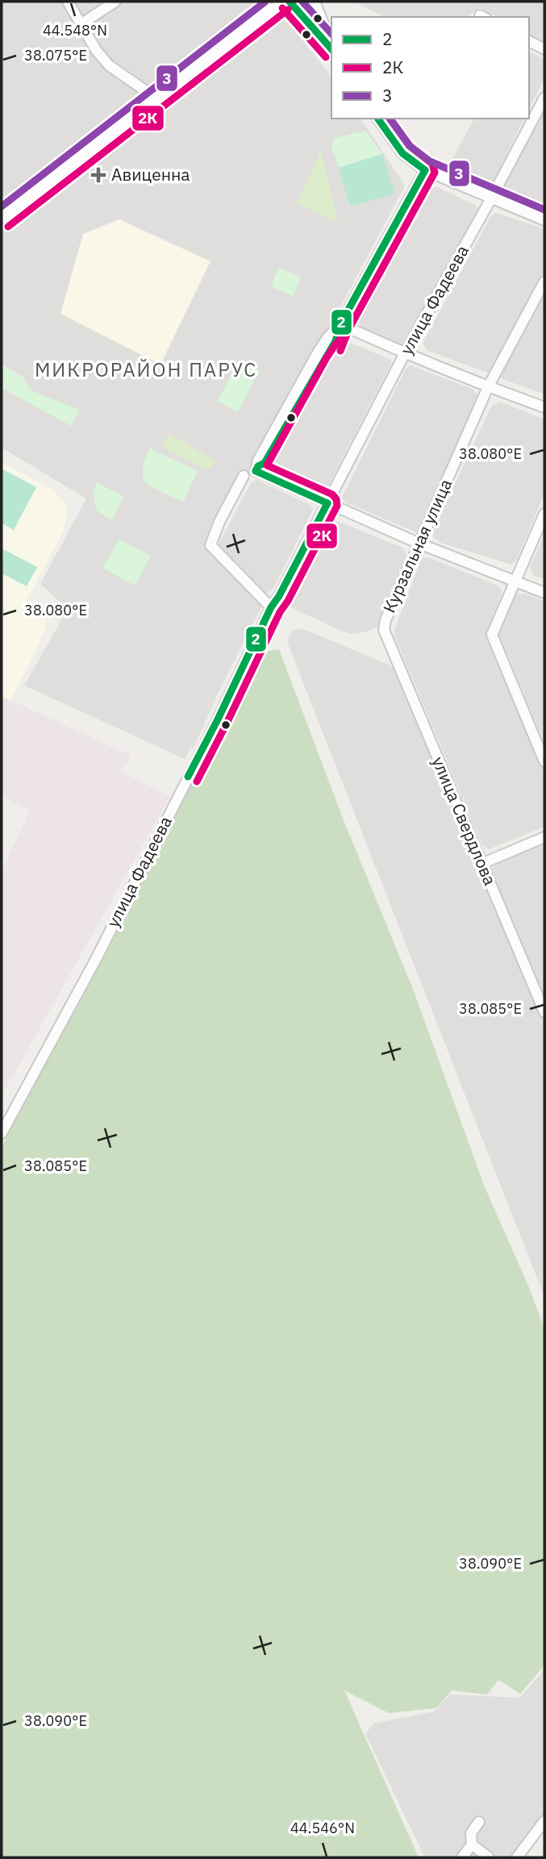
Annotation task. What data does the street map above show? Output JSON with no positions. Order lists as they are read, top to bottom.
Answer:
{
  "streets": {
    "street": ["улица Фадеева", "Курзальная улица", "улица Свердлова"]
  },
  "crossings": [
    ["Курзальная улица", "улица Свердлова"]
  ],
  "districts": ["МИКРОРАЙОН ПАРУС"],
  "places": {
    "health": ["Авиценна"]
  },
  "lines": ["transit line 2", "transit line 3", "transit line 2К"],
  "legend": ["2", "2К", "3"],
  "coordinates": [
    "44.548°N",
    "38.075°E",
    "38.080°E",
    "38.085°E",
    "38.090°E",
    "44.546°N"
  ]
}
